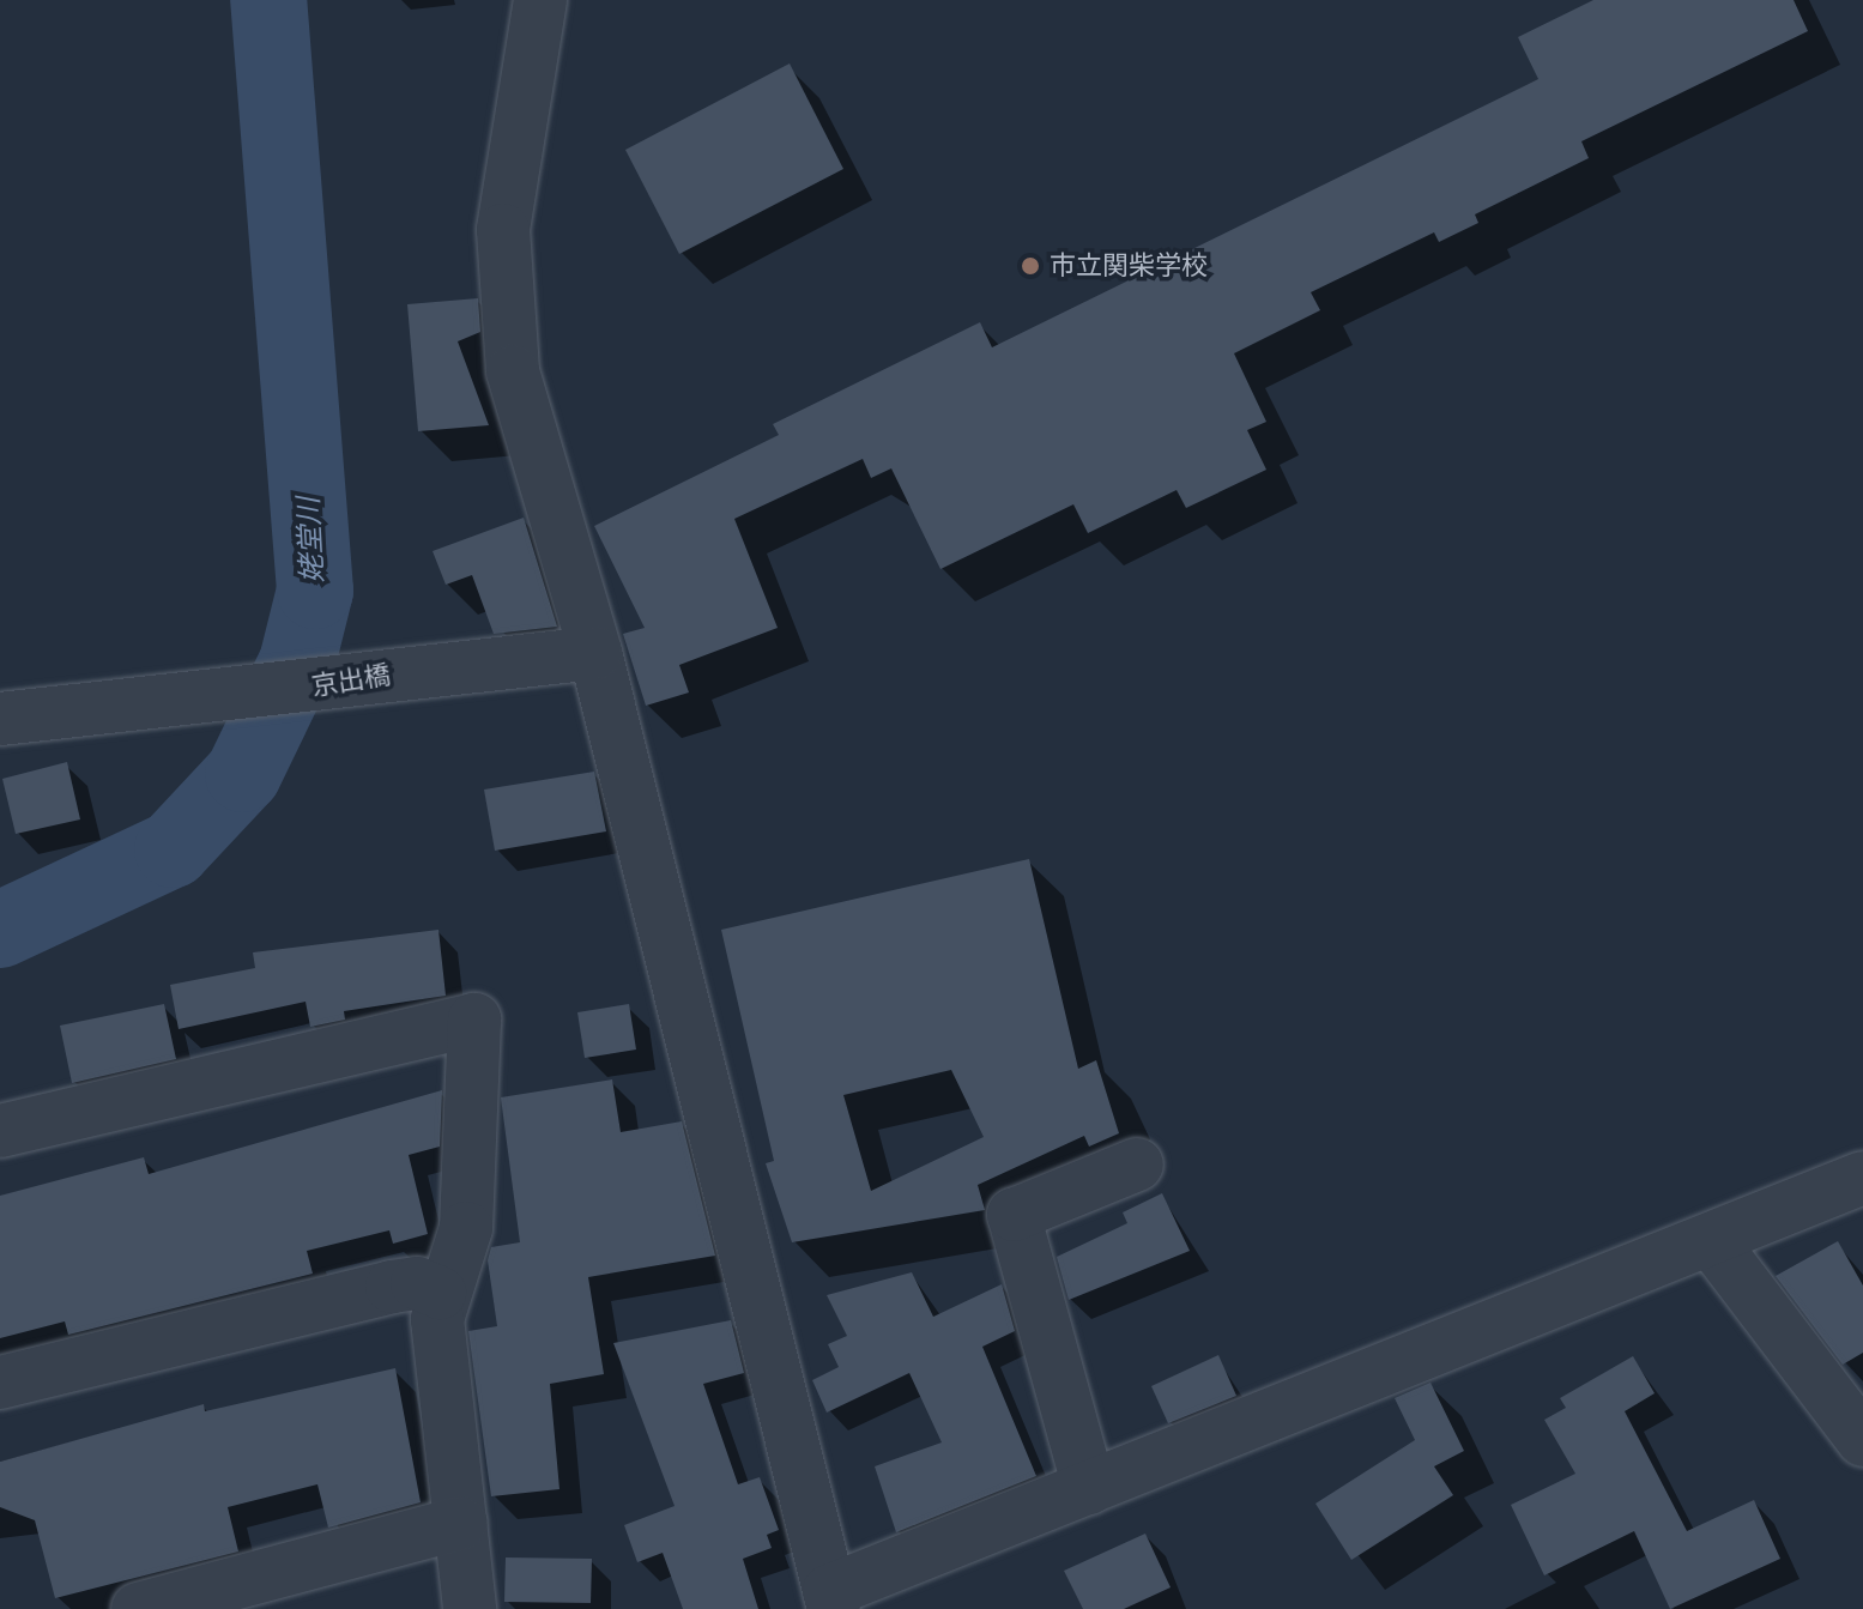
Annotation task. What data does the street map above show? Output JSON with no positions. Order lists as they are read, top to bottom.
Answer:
{
  "streets": {
    "street": ["京出橋"]
  },
  "water": ["姥堂川"],
  "places": ["市立関柴学校"]
}
